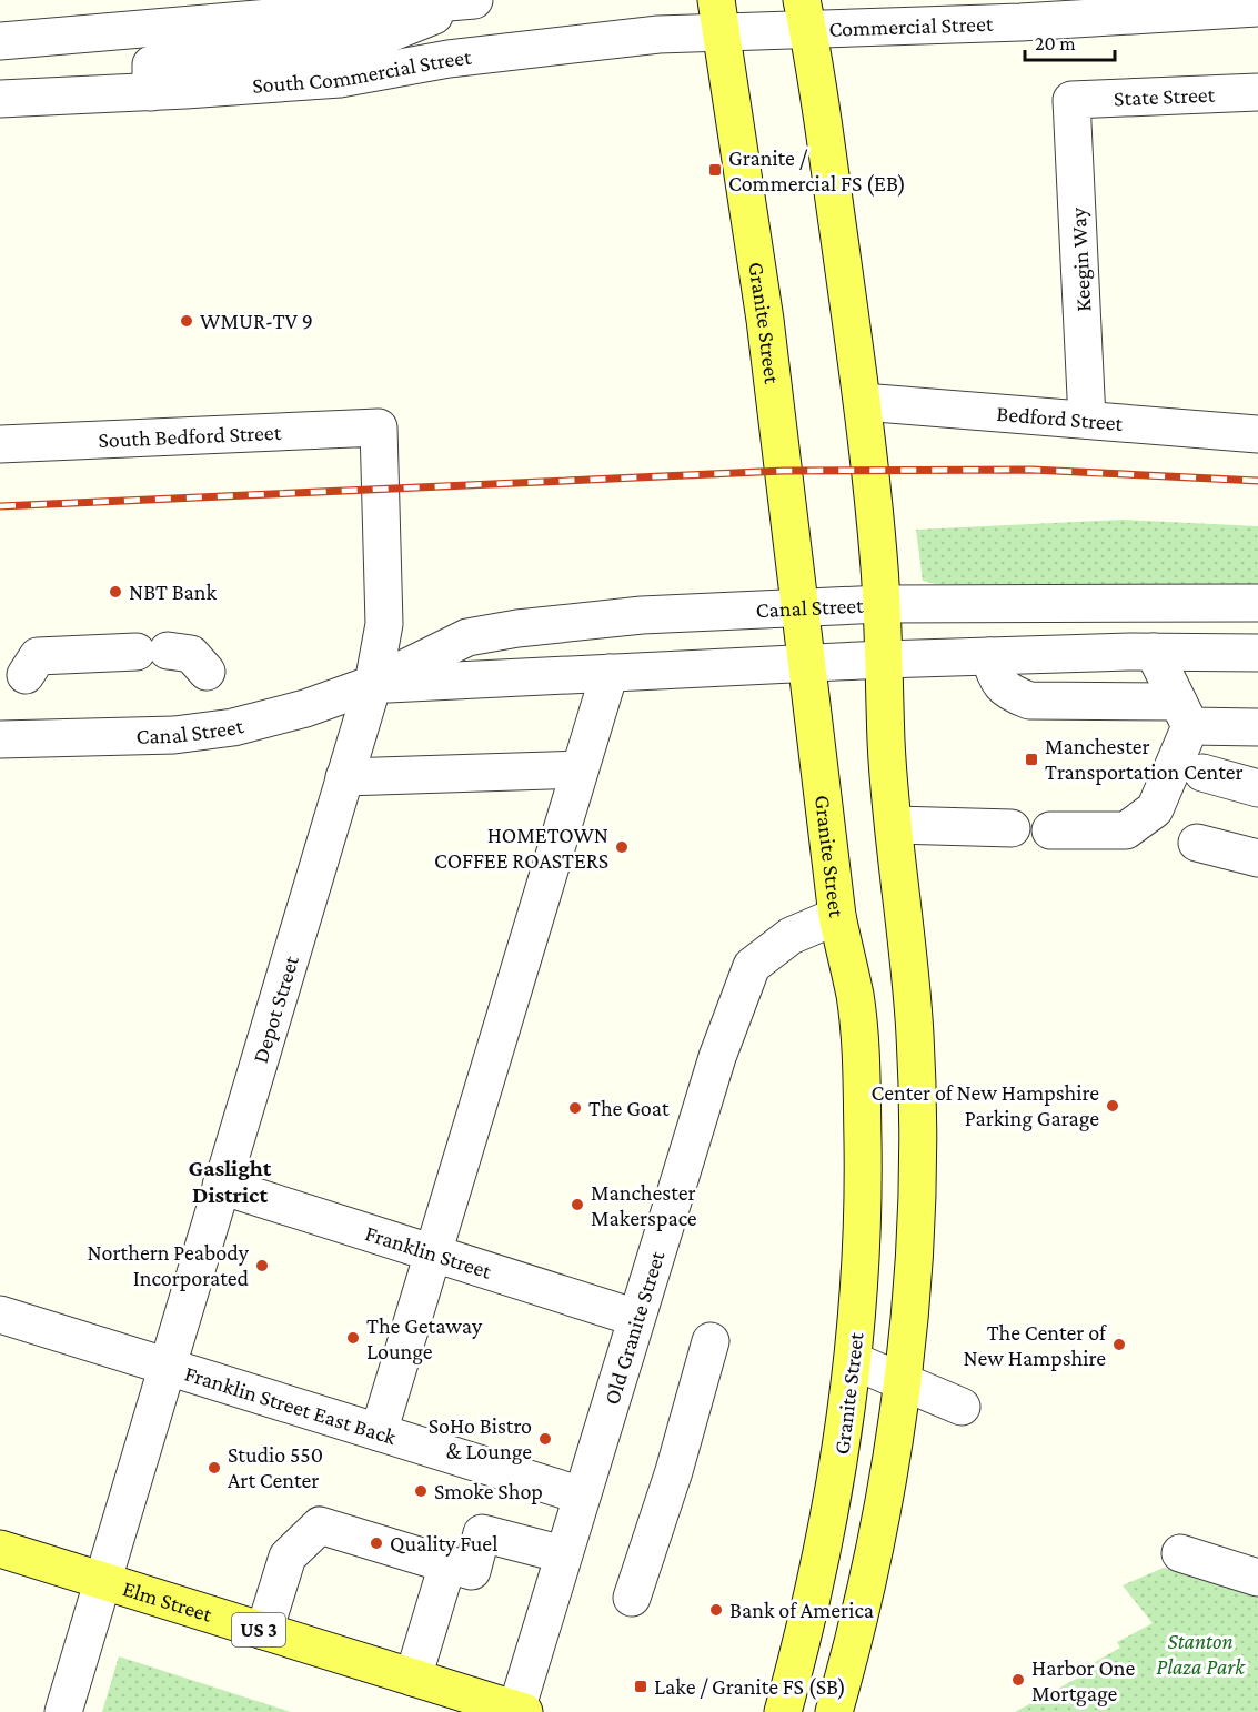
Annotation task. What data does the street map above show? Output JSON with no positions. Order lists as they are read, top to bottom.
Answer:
{
  "streets": {
    "main road": ["Granite Street", "Elm Street", "US 3"],
    "street": [
      "Commercial Street",
      "South Commercial Street",
      "State Street",
      "Keegin Way",
      "Bedford Street",
      "South Bedford Street",
      "Canal Street",
      "Depot Street",
      "Franklin Street",
      "Old Granite Street",
      "Franklin Street East Back"
    ]
  },
  "crossings": [
    ["Commercial Street", "South Commercial Street"],
    ["Commercial Street", "Granite Street"],
    ["South Commercial Street", "Granite Street"],
    ["State Street", "Keegin Way"],
    ["Keegin Way", "Bedford Street"],
    ["Granite Street", "Canal Street"],
    ["Granite Street", "Old Granite Street"],
    ["South Bedford Street", "Depot Street"],
    ["Canal Street", "Depot Street"],
    ["Depot Street", "Franklin Street"],
    ["Depot Street", "Franklin Street East Back"],
    ["Depot Street", "Elm Street"],
    ["Franklin Street", "Old Granite Street"],
    ["Old Granite Street", "Franklin Street East Back"],
    ["Old Granite Street", "Elm Street"]
  ],
  "districts": ["Gaslight District"],
  "parks": ["Stanton Plaza Park"],
  "places": {
    "transit": ["Granite / Commercial FS (EB)", "Manchester Transportation Center", "Lake / Granite FS (SB)"],
    "other": [
      "WMUR-TV 9",
      "NBT Bank",
      "HOMETOWN COFFEE ROASTERS",
      "Center of New Hampshire Parking Garage",
      "The Goat",
      "Manchester Makerspace",
      "Northern Peabody Incorporated",
      "The Getaway Lounge",
      "The Center of New Hampshire",
      "SoHo Bistro & Lounge",
      "Studio 550 Art Center",
      "Smoke Shop",
      "Quality Fuel",
      "Bank of America",
      "Harbor One Mortgage"
    ]
  },
  "scale_bar": "20 m"
}
